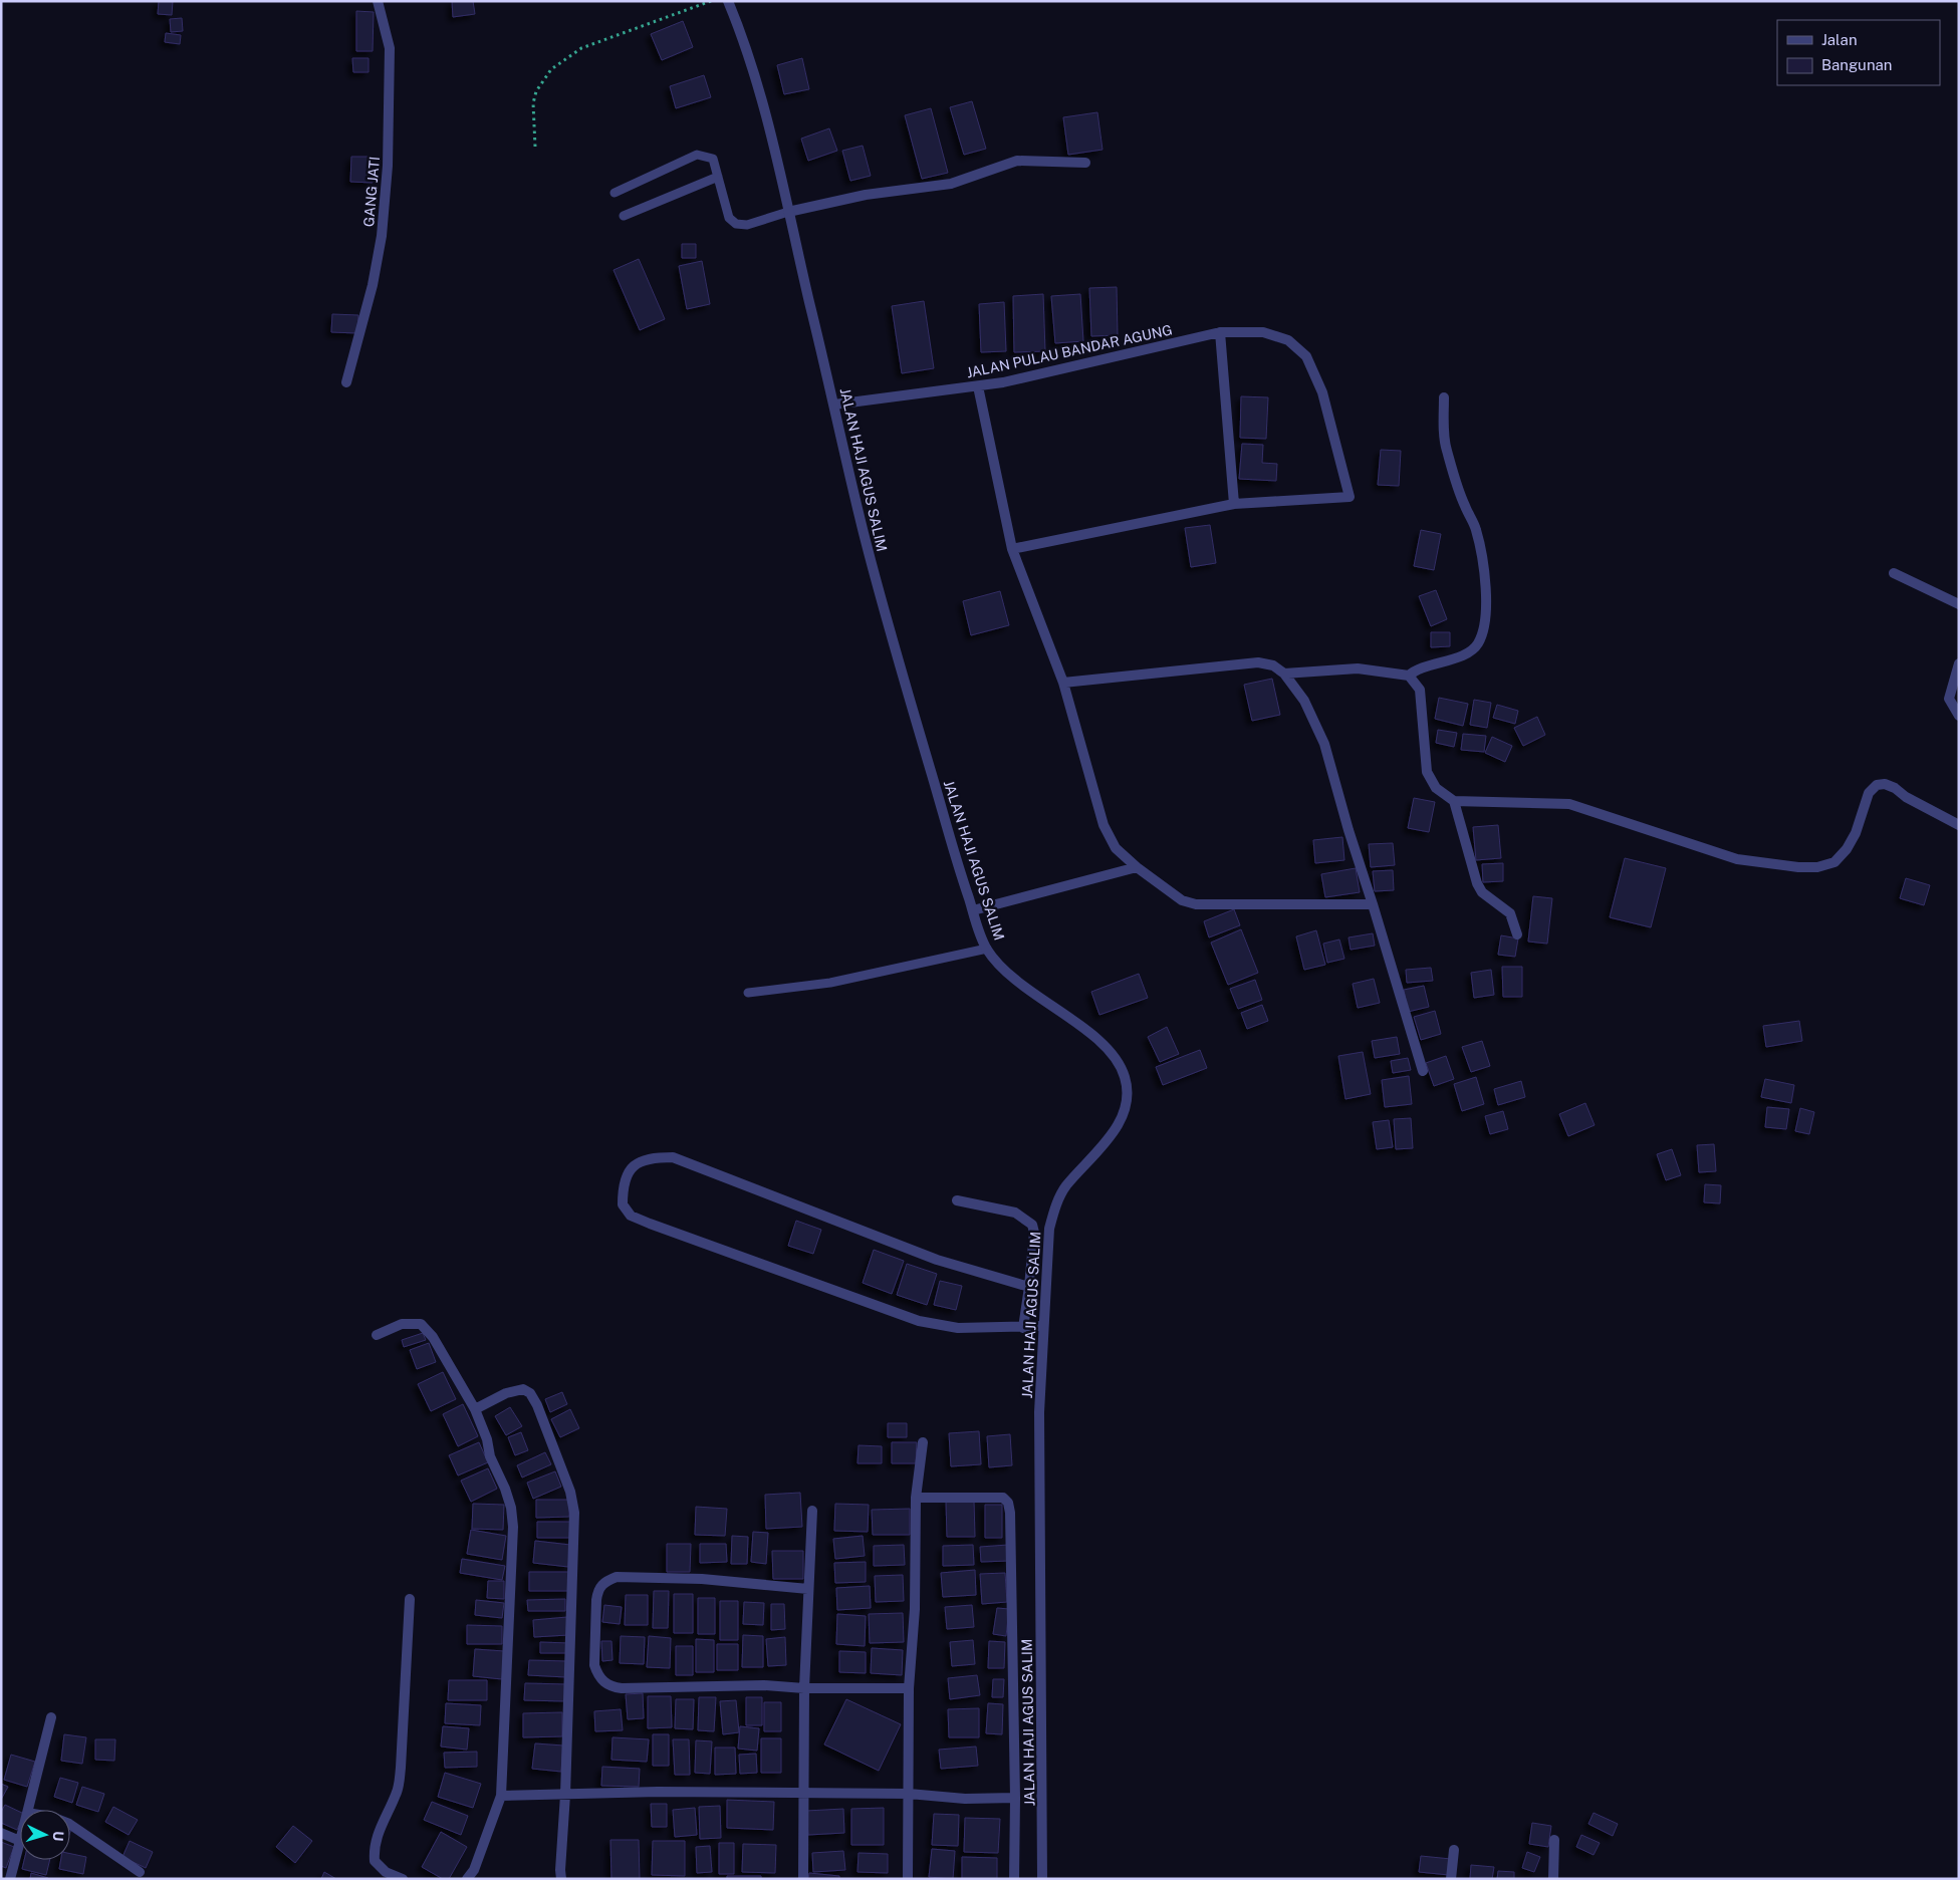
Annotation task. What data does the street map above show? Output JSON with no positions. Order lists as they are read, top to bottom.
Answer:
{
  "streets": {
    "street": ["GANG JATI", "JALAN PULAU BANDAR AGUNG", "JALAN HAJI AGUS SALIM"]
  },
  "crossings": [
    ["JALAN PULAU BANDAR AGUNG", "JALAN HAJI AGUS SALIM"]
  ],
  "legend": ["Jalan", "Bangunan"],
  "north": "right"
}
